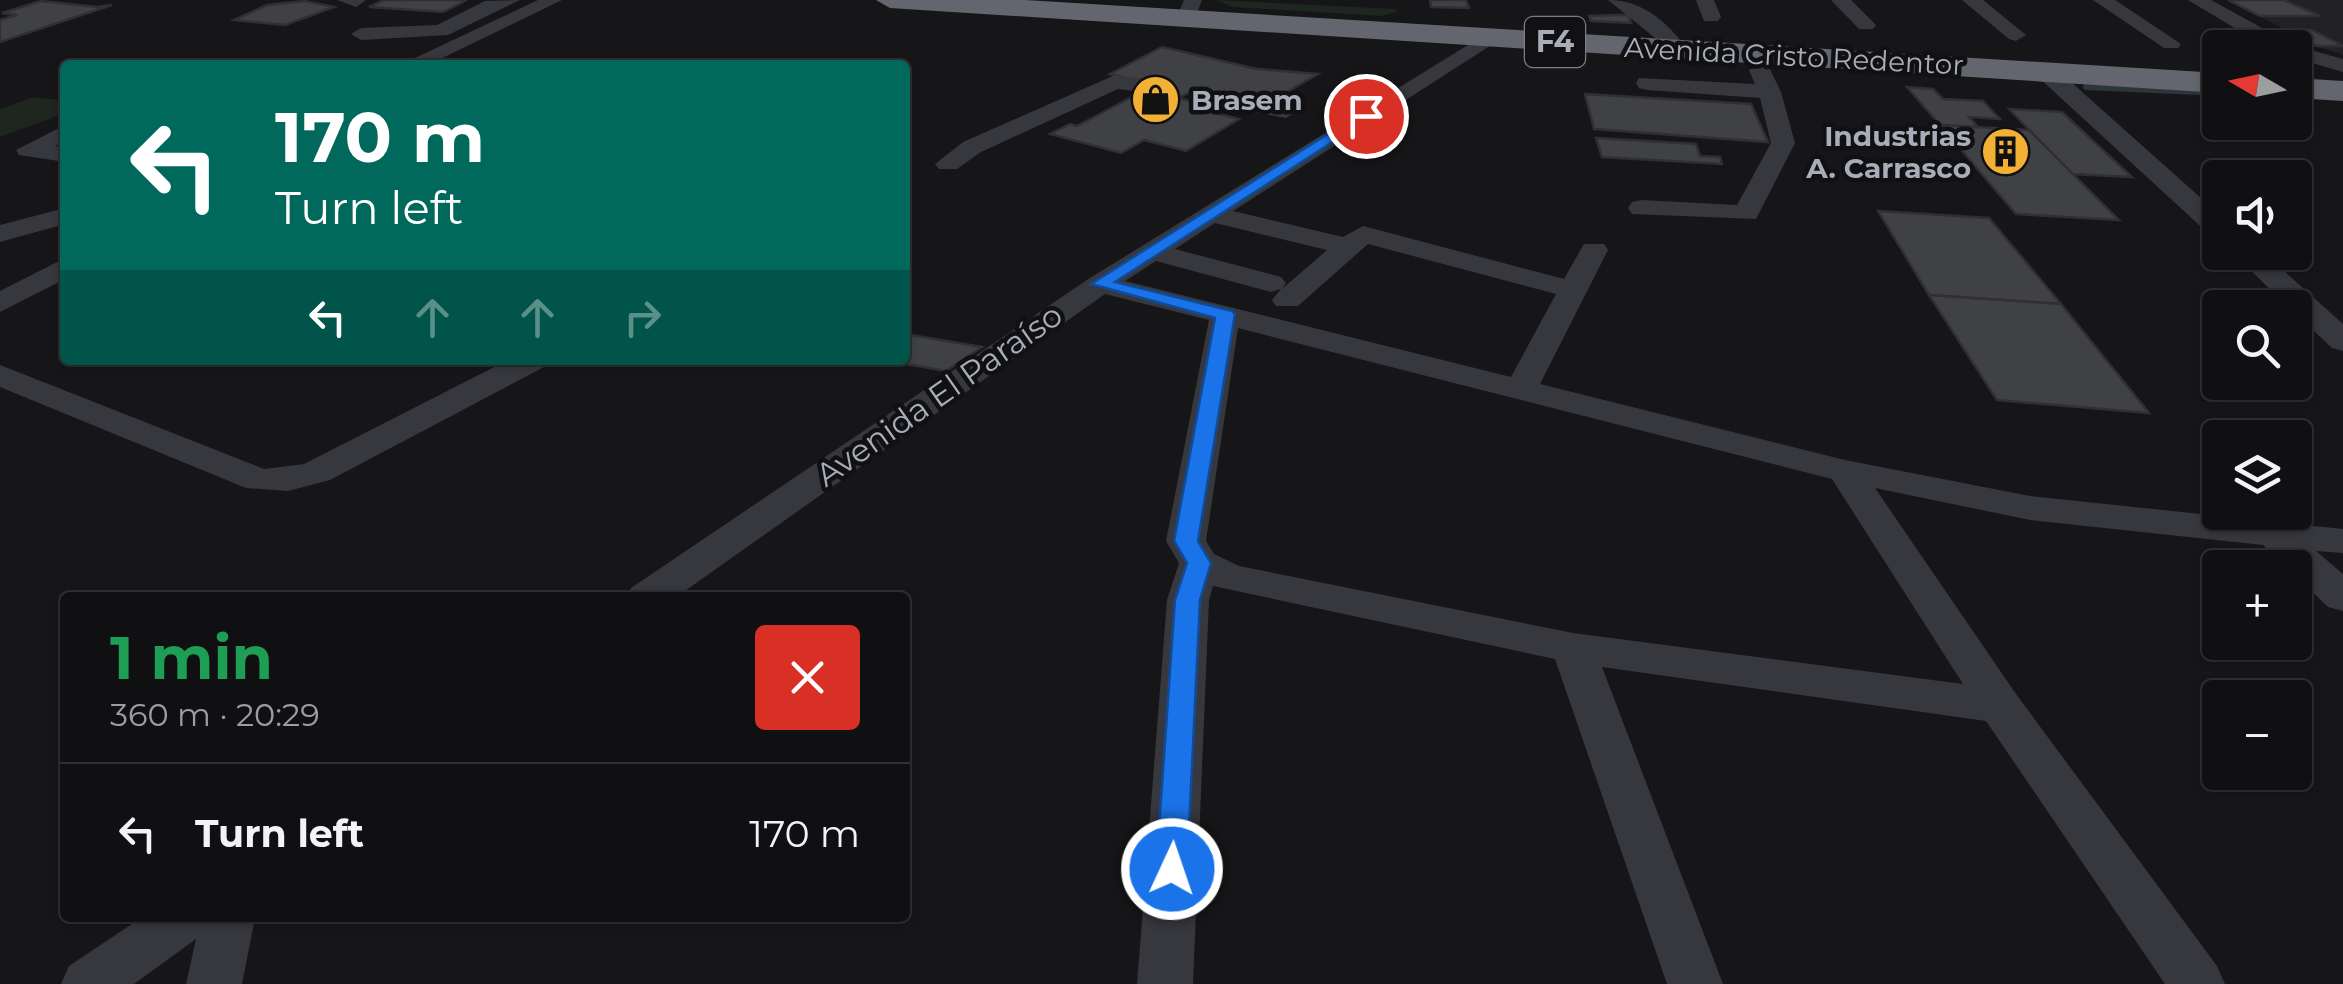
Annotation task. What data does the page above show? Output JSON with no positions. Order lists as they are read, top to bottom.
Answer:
{
  "streets": {
    "highway": ["F4", "Avenida Cristo Redentor"],
    "street": ["Avenida El Paraíso"]
  },
  "crossings": [
    ["Avenida Cristo Redentor", "Avenida El Paraíso"]
  ],
  "places": {
    "shop": ["Brasem"],
    "building": ["Industrias A. Carrasco"]
  },
  "north": "left",
  "page": {
    "map_buttons": ["+", "−"],
    "turn": ["170 m", "Turn left"],
    "heading": ["1 min", "360 m · 20:29"],
    "list": [
      {
        "name": "Turn left",
        "value": "170 m"
      }
    ]
  }
}
